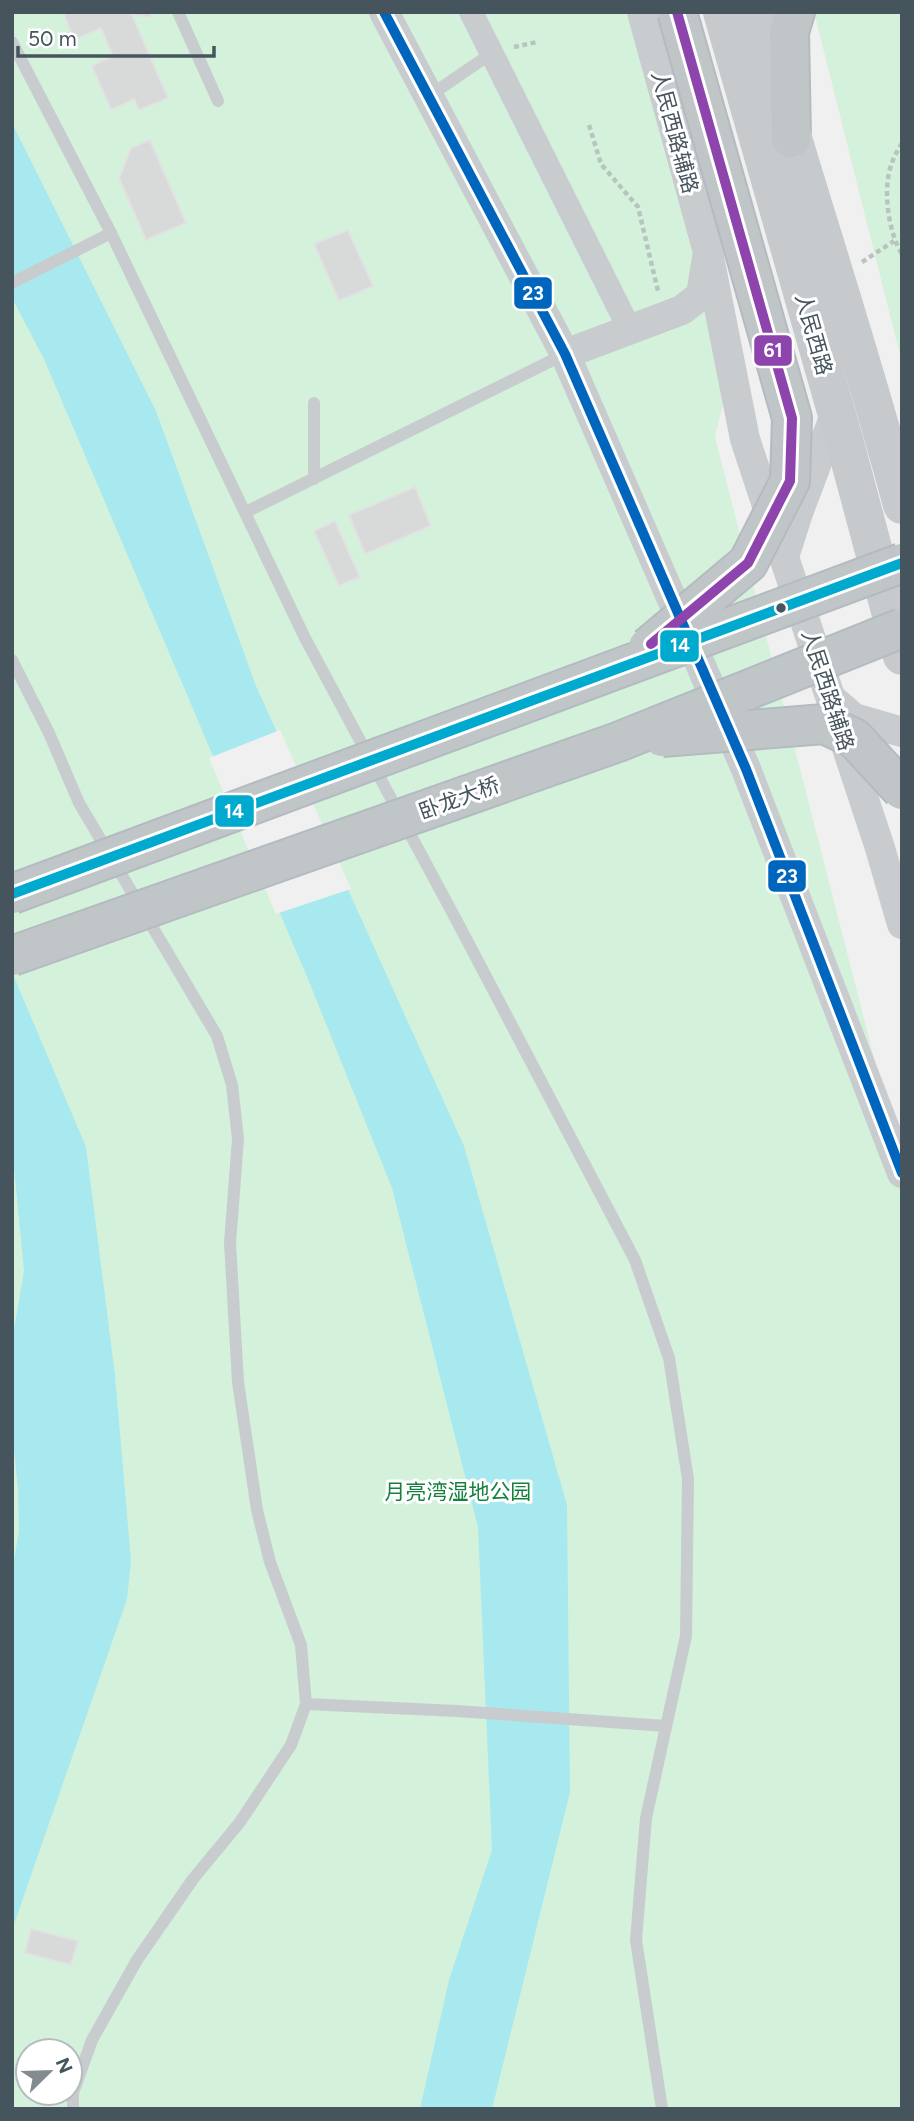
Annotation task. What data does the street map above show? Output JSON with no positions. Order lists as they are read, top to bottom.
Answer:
{
  "streets": {
    "highway": ["卧龙大桥"],
    "main road": ["人民西路"],
    "street": ["人民西路辅路"]
  },
  "parks": ["月亮湾湿地公园"],
  "lines": ["transit line 23", "transit line 61", "transit line 14"],
  "scale_bar": "50 m",
  "north": "top right"
}
